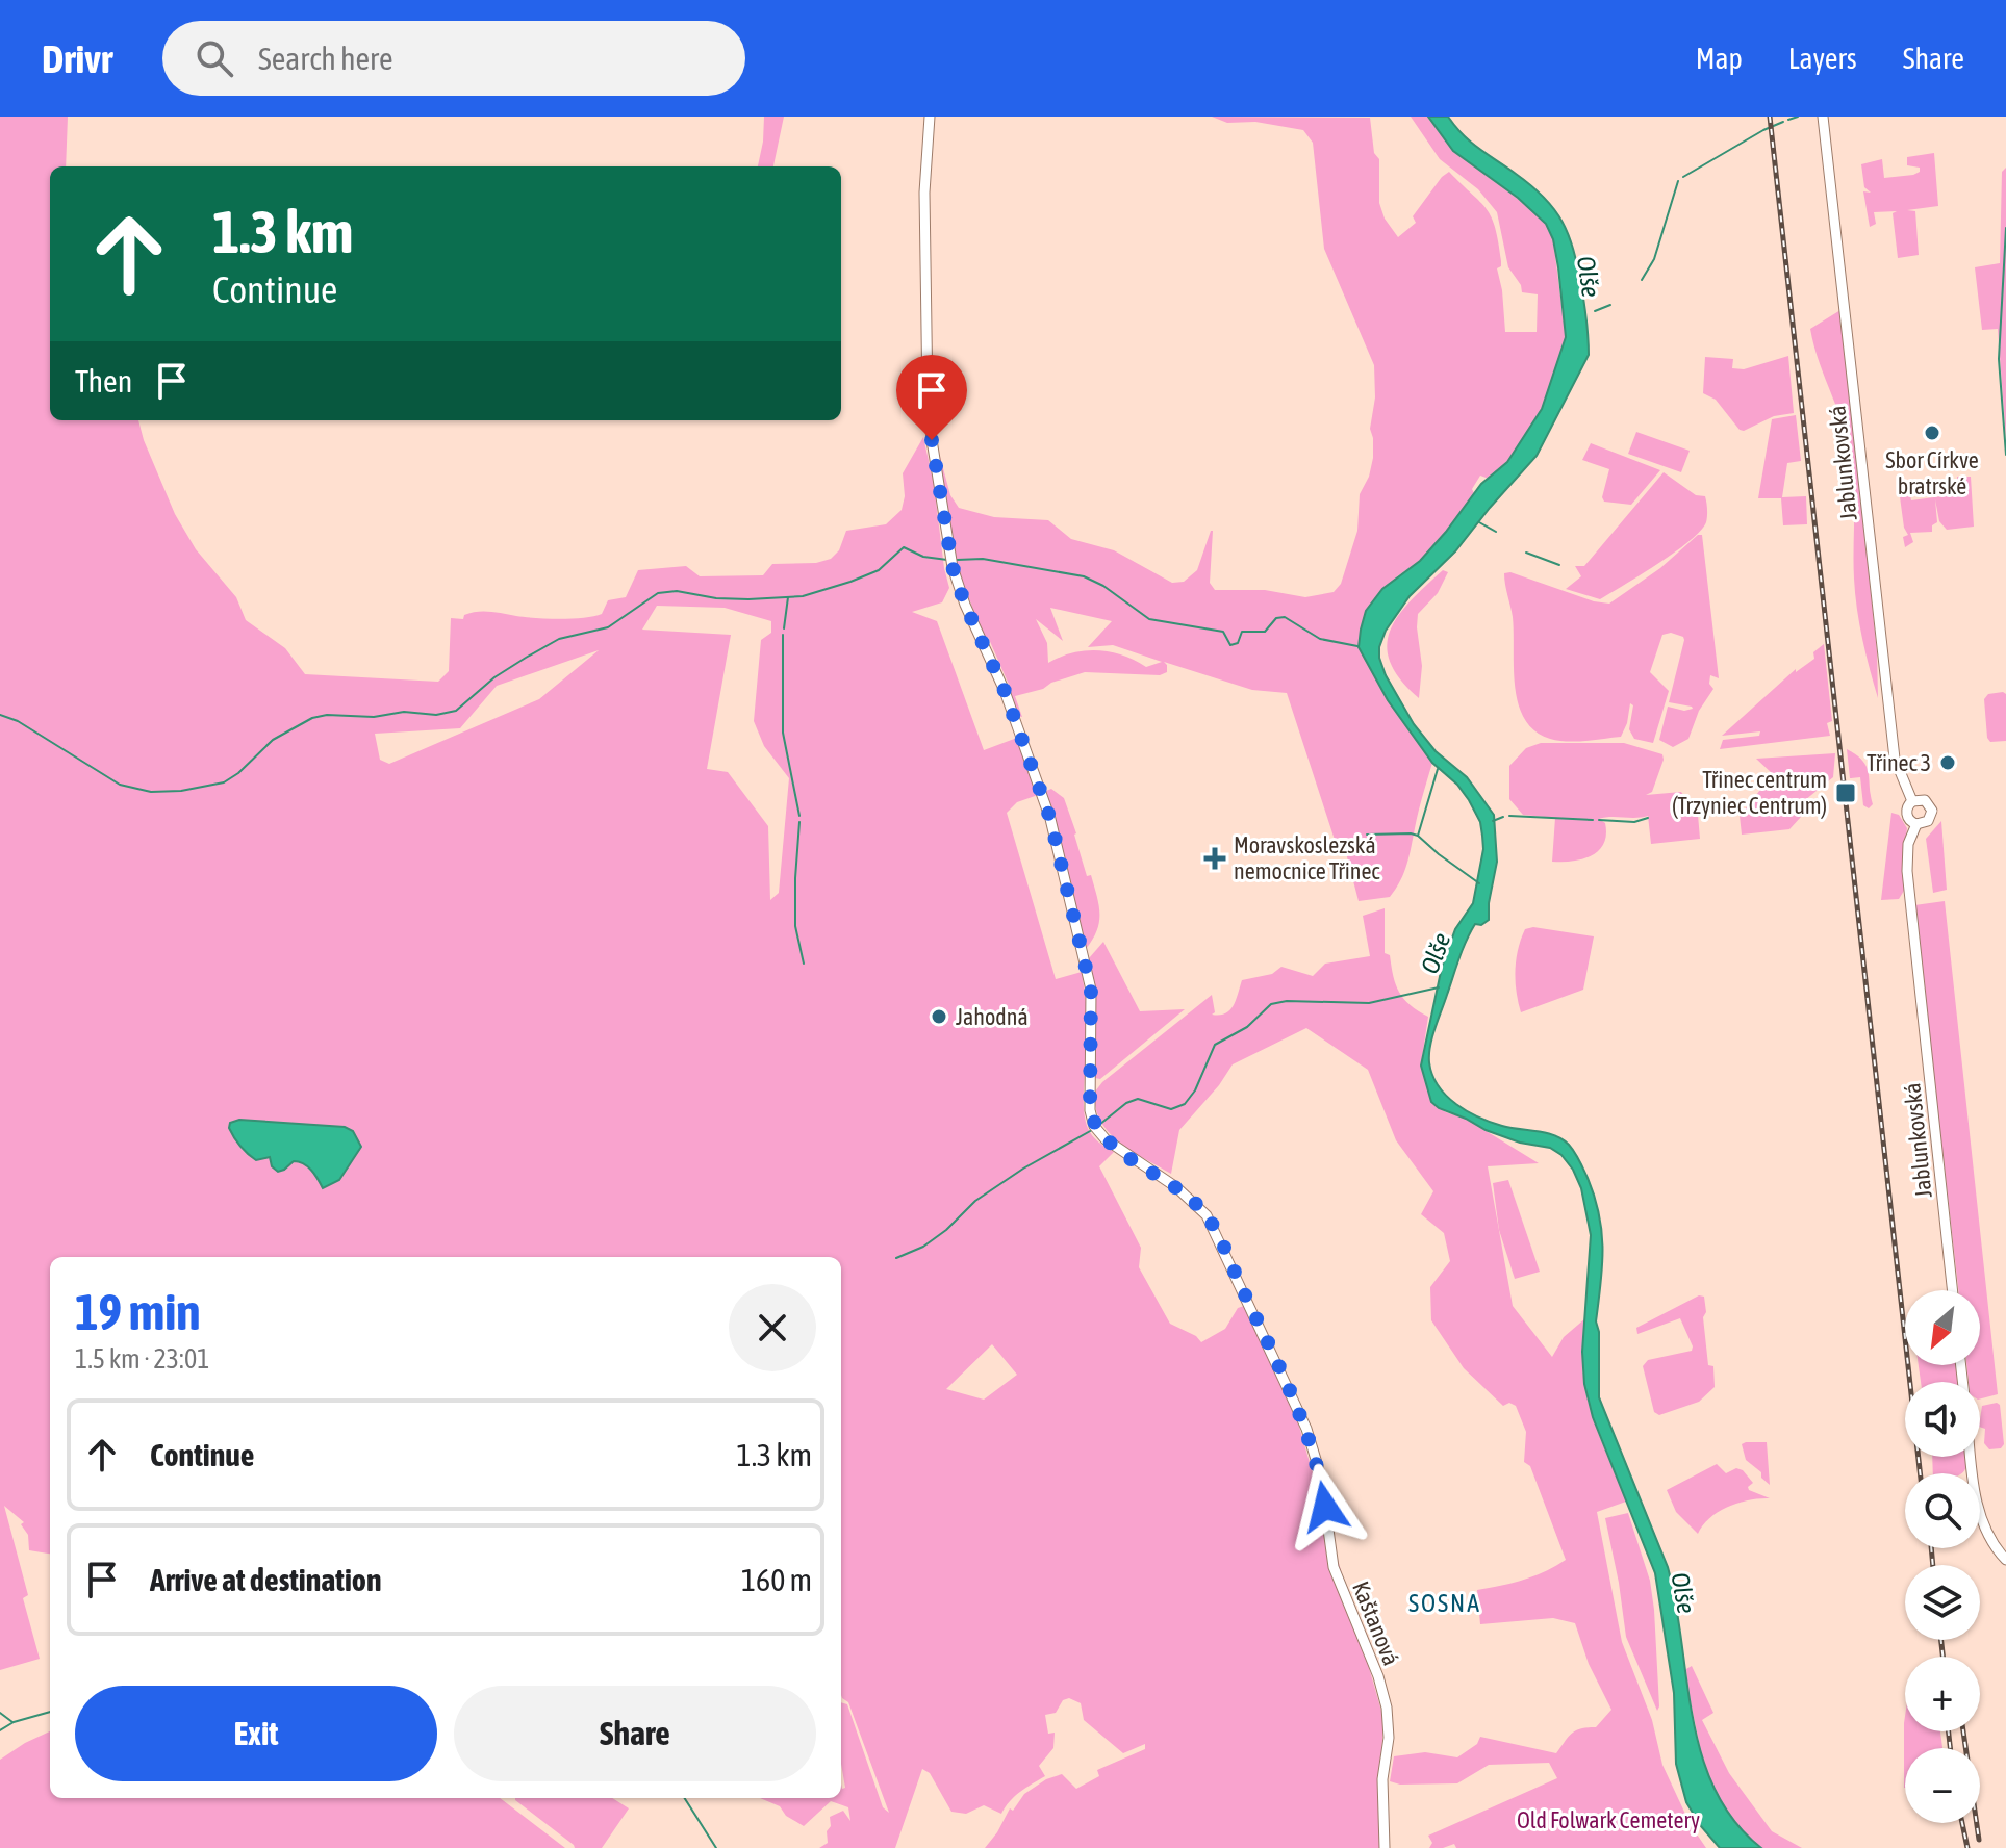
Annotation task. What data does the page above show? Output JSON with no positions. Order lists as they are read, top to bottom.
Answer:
{
  "streets": {
    "street": ["Jablunkovská", "Kaštanová"]
  },
  "districts": ["SOSNA"],
  "water": ["Olše"],
  "parks": ["Old Folwark Cemetery"],
  "places": {
    "other": ["Sbor Církve bratrské", "Třinec 3", "Jahodná"],
    "transit": ["Třinec centrum (Trzyniec Centrum)"],
    "health": ["Moravskoslezská nemocnice Třinec"]
  },
  "north": "bottom left",
  "page": {
    "header": "Drivr",
    "search": "Search here",
    "nav": ["Map", "Layers", "Share"],
    "turn": ["1.3 km", "Continue"],
    "then": "Then",
    "heading": ["19 min", "1.5 km · 23:01"],
    "map_buttons": ["+", "−"],
    "list": [
      {
        "name": "Continue",
        "value": "1.3 km"
      },
      {
        "name": "Arrive at destination",
        "value": "160 m"
      }
    ],
    "buttons": ["Exit", "Share"]
  }
}
